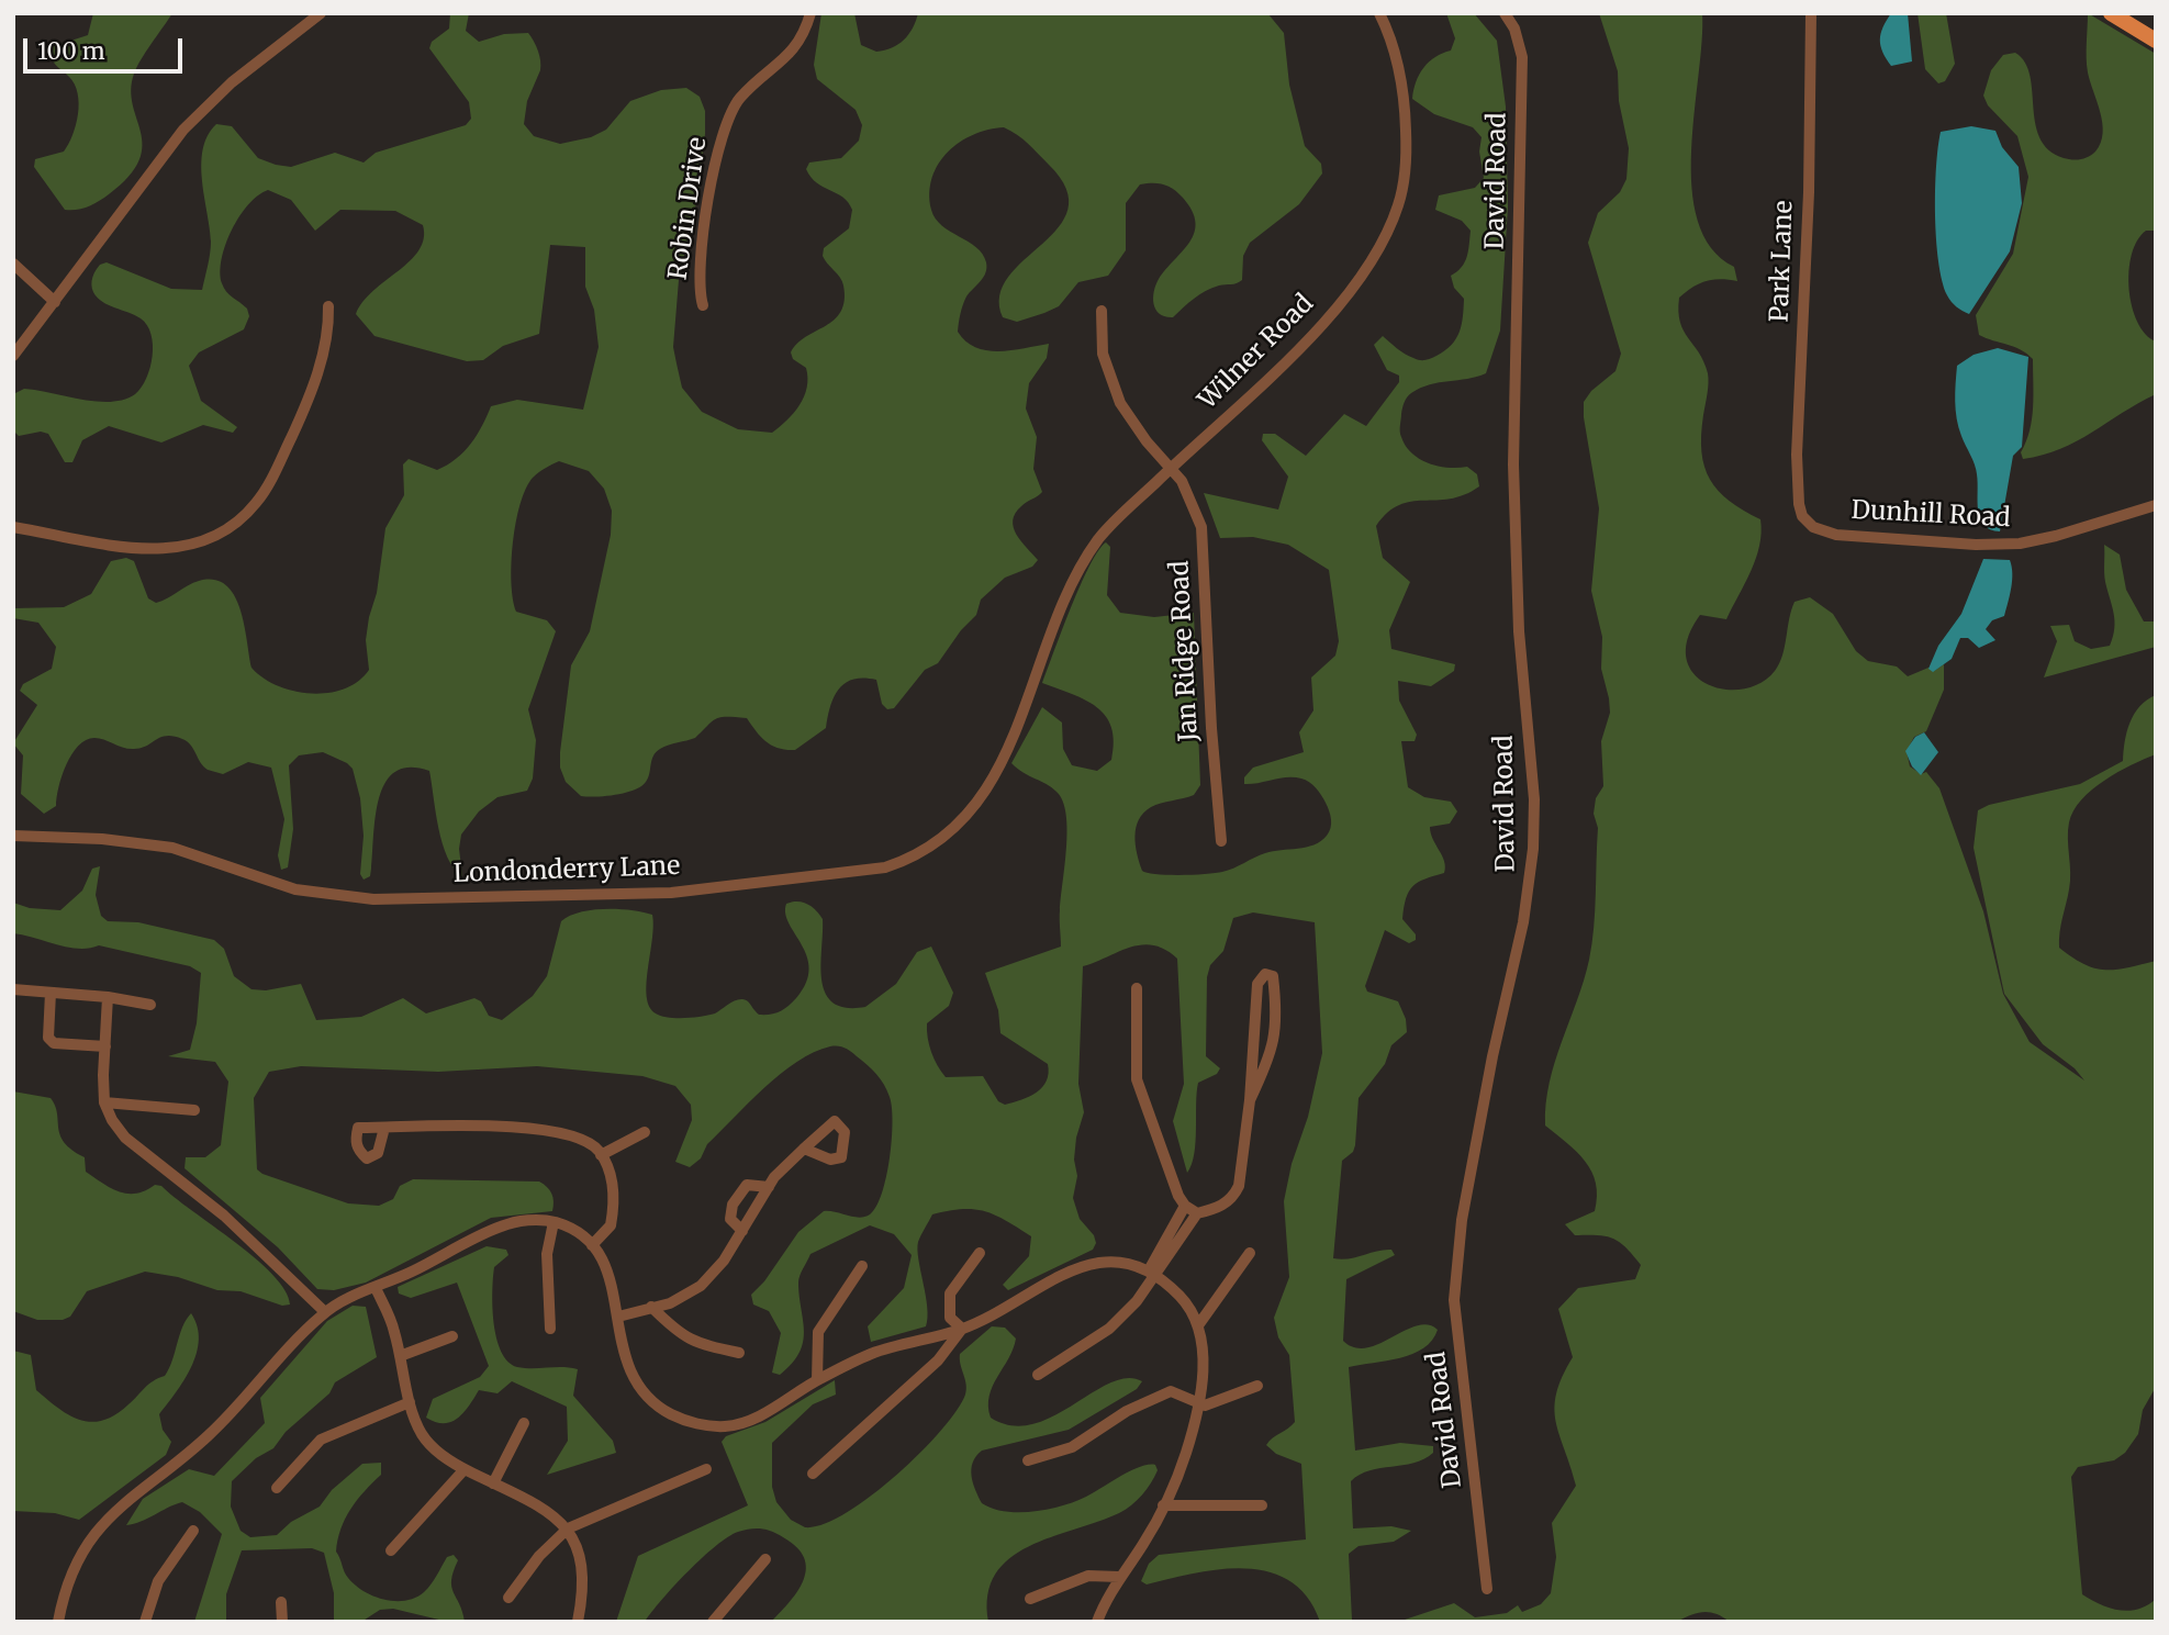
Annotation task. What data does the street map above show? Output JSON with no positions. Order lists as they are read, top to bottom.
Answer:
{
  "streets": {
    "street": [
      "David Road",
      "Robin Drive",
      "Park Lane",
      "Wilner Road",
      "Dunhill Road",
      "Jan Ridge Road",
      "Londonderry Lane"
    ]
  },
  "crossings": [
    ["Park Lane", "Dunhill Road"],
    ["Wilner Road", "Jan Ridge Road"],
    ["Wilner Road", "Londonderry Lane"]
  ],
  "scale_bar": "100 m"
}
